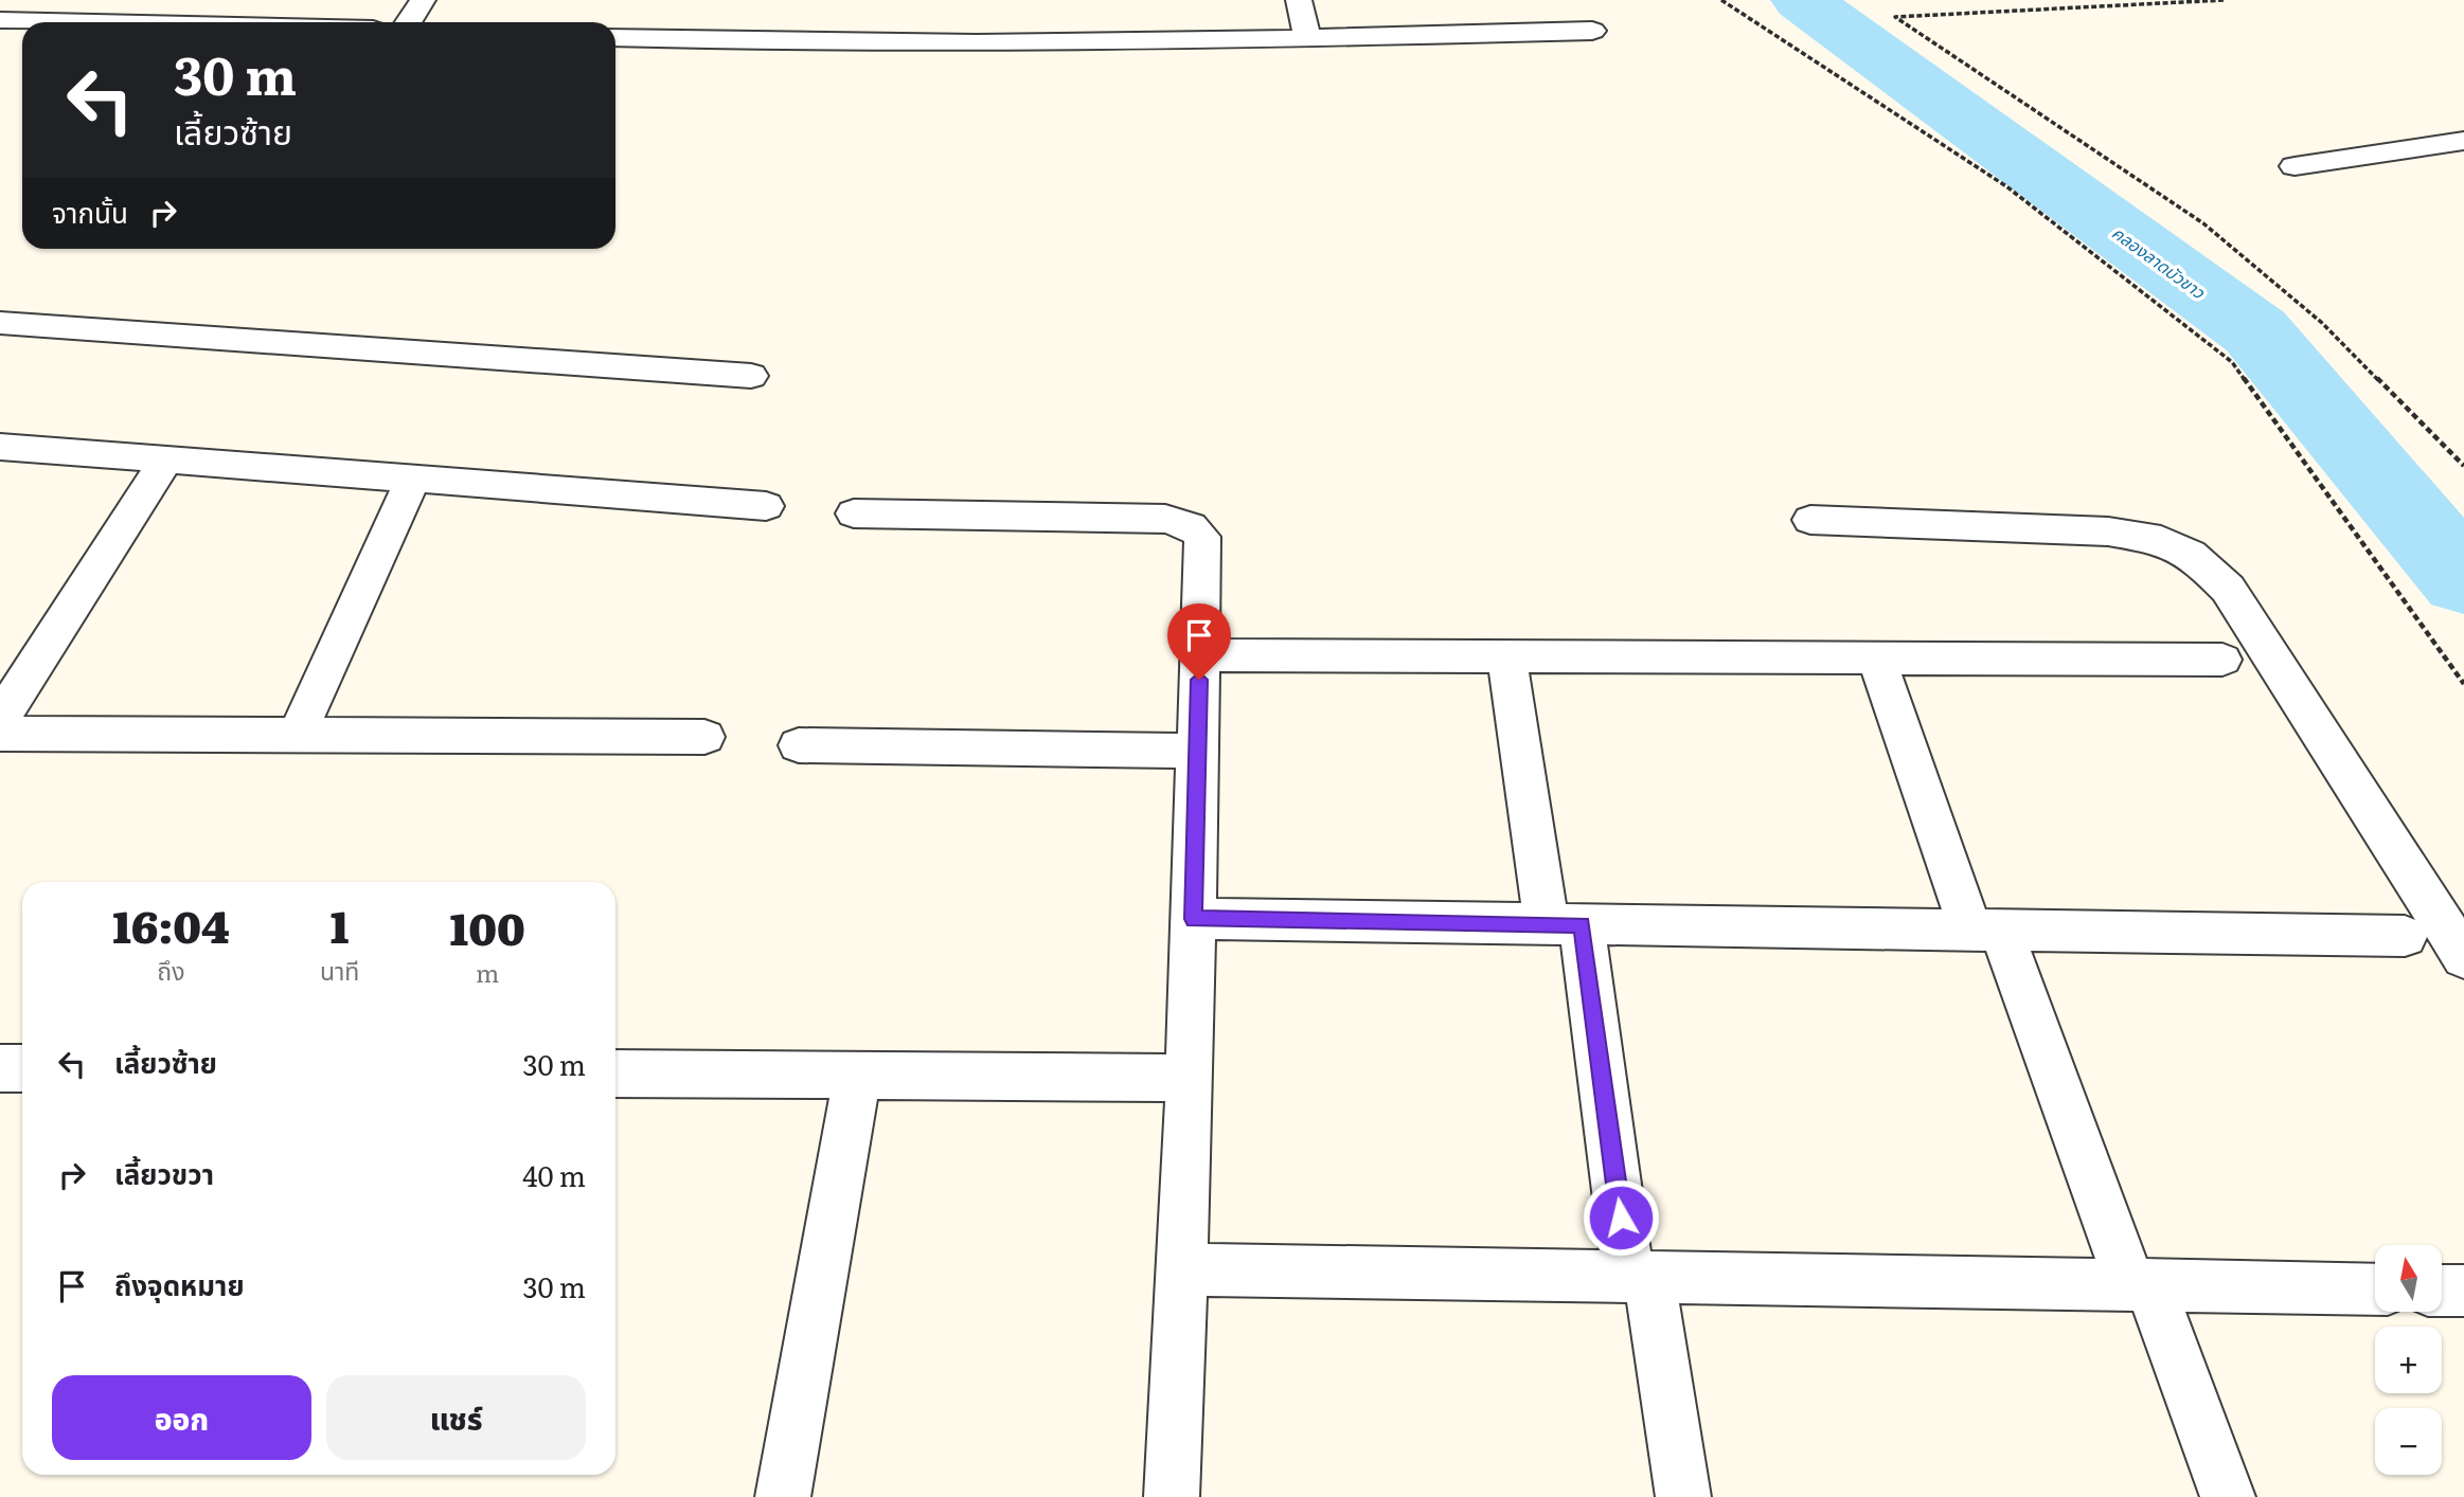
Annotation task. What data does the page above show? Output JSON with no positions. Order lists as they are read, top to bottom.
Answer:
{
  "water": ["คลองลาดบัวขาว"],
  "north": "top",
  "page": {
    "turn": ["30 m", "เลี้ยวซ้าย"],
    "then": "จากนั้น",
    "eta": [
      "16:04",
      "ถึง",
      "1",
      "นาที",
      "100",
      "m"
    ],
    "list": [
      {
        "name": "เลี้ยวซ้าย",
        "value": "30 m"
      },
      {
        "name": "เลี้ยวขวา",
        "value": "40 m"
      },
      {
        "name": "ถึงจุดหมาย",
        "value": "30 m"
      }
    ],
    "map_buttons": ["+", "−"],
    "buttons": ["ออก", "แชร์"]
  }
}
